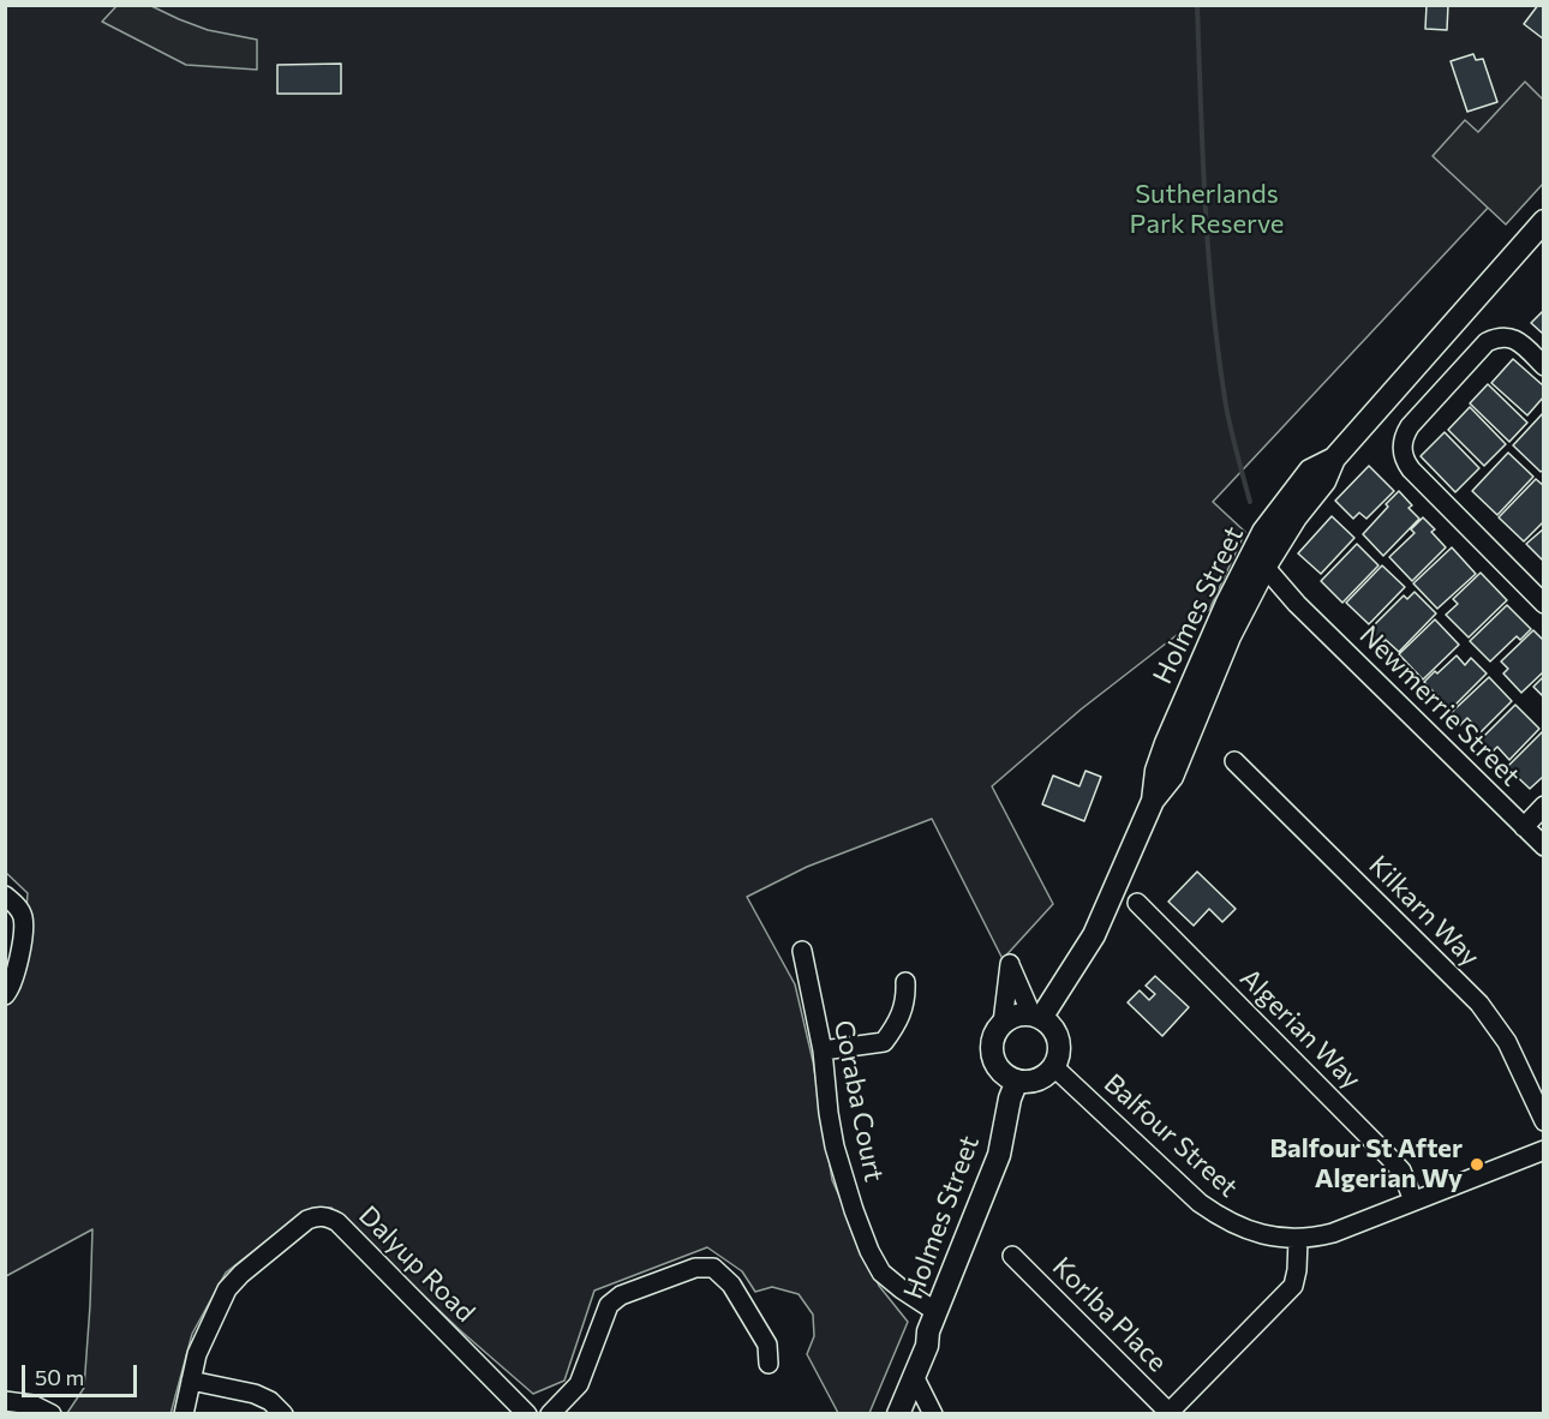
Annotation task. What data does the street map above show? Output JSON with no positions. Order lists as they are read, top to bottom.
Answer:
{
  "streets": {
    "main road": ["Holmes Street"],
    "street": [
      "Newmerrie Street",
      "Kilkarn Way",
      "Algerian Way",
      "Goraba Court",
      "Balfour Street",
      "Dalyup Road",
      "Korlba Place"
    ]
  },
  "crossings": [
    ["Holmes Street", "Newmerrie Street"],
    ["Holmes Street", "Goraba Court"],
    ["Holmes Street", "Balfour Street"],
    ["Algerian Way", "Balfour Street"]
  ],
  "parks": ["Sutherlands Park Reserve"],
  "places": ["Balfour St After Algerian Wy"],
  "scale_bar": "50 m"
}
